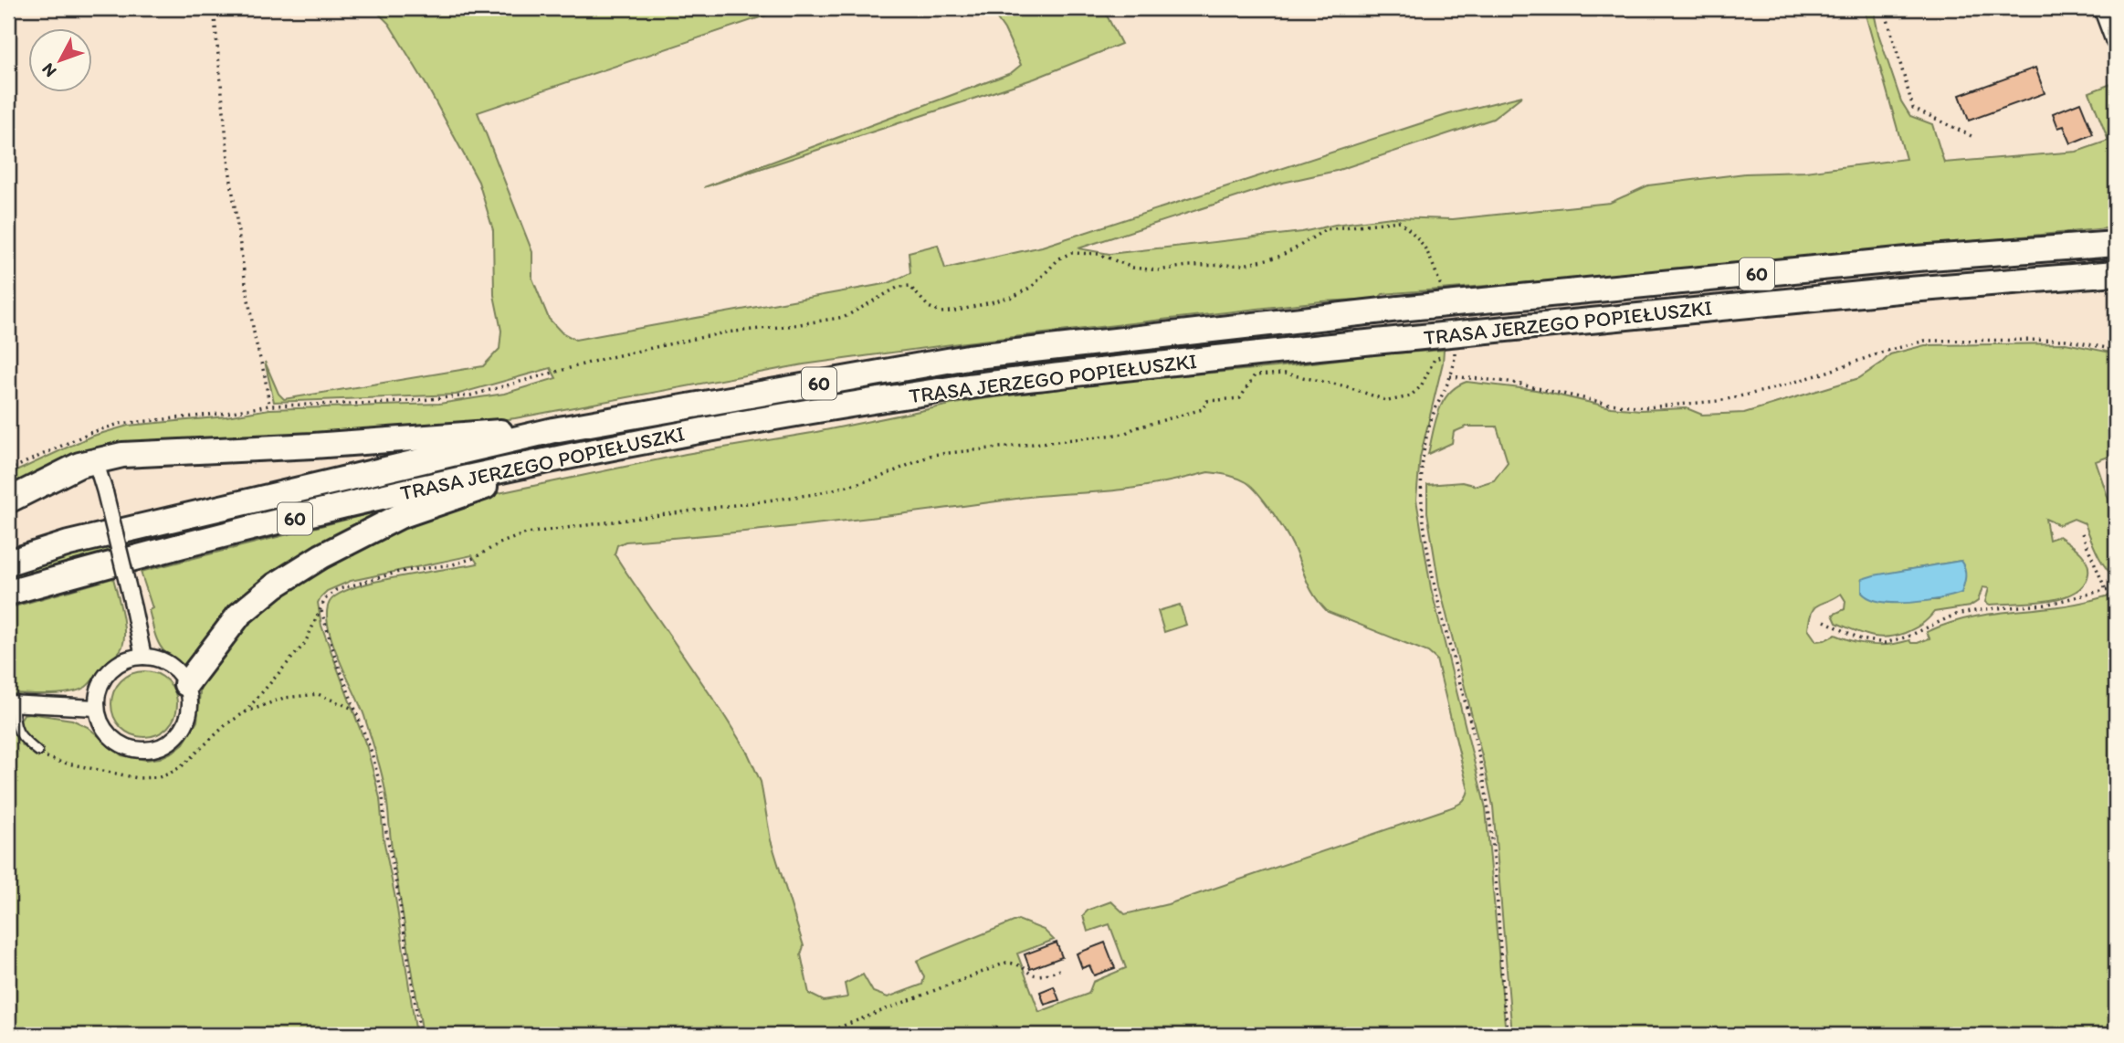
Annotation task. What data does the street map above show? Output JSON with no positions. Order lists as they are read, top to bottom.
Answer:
{
  "streets": {
    "main road": ["60", "TRASA JERZEGO POPIEŁUSZKI"]
  },
  "north": "bottom left"
}
